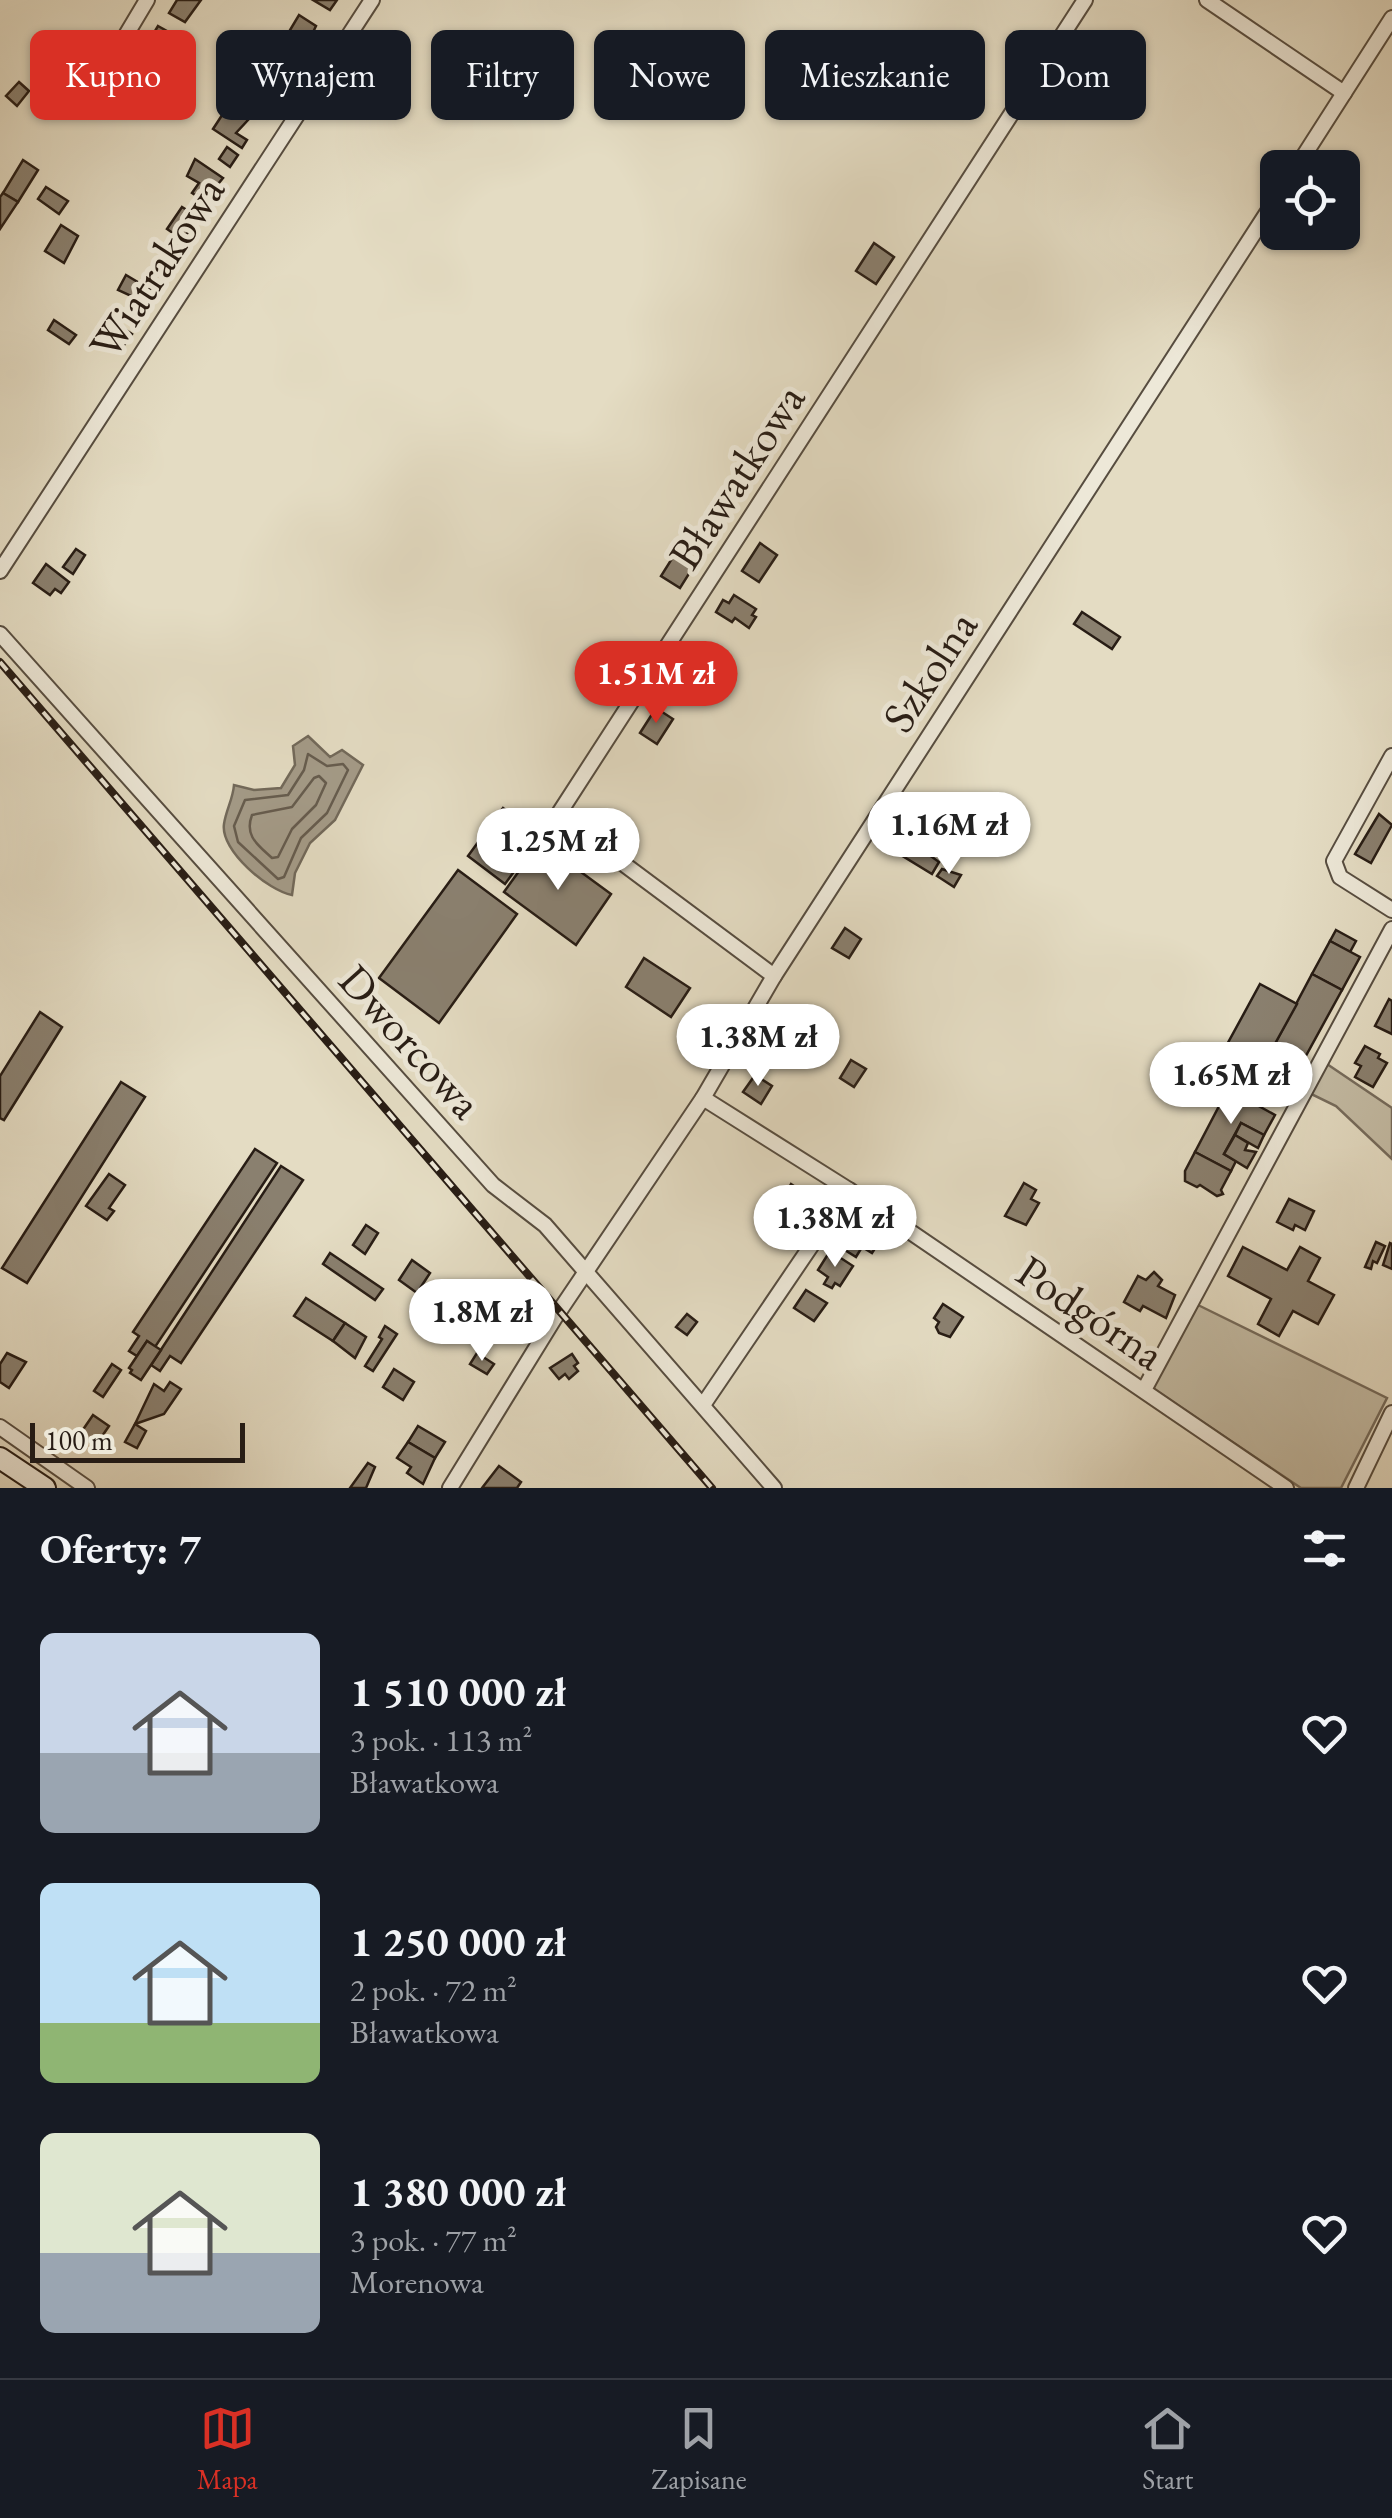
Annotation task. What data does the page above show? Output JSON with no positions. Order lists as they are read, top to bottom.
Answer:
{
  "streets": {
    "street": [
      "Wiatrakowa",
      "Bławatkowa",
      "Szkolna",
      "Dworcowa",
      "Podgórna"
    ]
  },
  "crossings": [
    ["Bławatkowa", "Szkolna"],
    ["Szkolna", "Dworcowa"],
    ["Szkolna", "Podgórna"]
  ],
  "scale_bar": "100 m",
  "page": {
    "chip": [
      "Kupno",
      "Wynajem",
      "Filtry",
      "Nowe",
      "Mieszkanie",
      "Dom"
    ],
    "price": [
      "1.51M zł",
      "1.16M zł",
      "1.25M zł",
      "1.38M zł",
      "1.65M zł",
      "1.38M zł",
      "1.8M zł"
    ],
    "scale": "100 m",
    "heading": "Oferty: 7",
    "list": [
      {
        "name": "1 510 000 zł",
        "note": "3 pok. · 113 m² · Bławatkowa"
      },
      {
        "name": "1 250 000 zł",
        "note": "2 pok. · 72 m² · Bławatkowa"
      },
      {
        "name": "1 380 000 zł",
        "note": "3 pok. · 77 m² · Morenowa"
      }
    ],
    "tabs": ["Mapa", "Zapisane", "Start"]
  }
}
